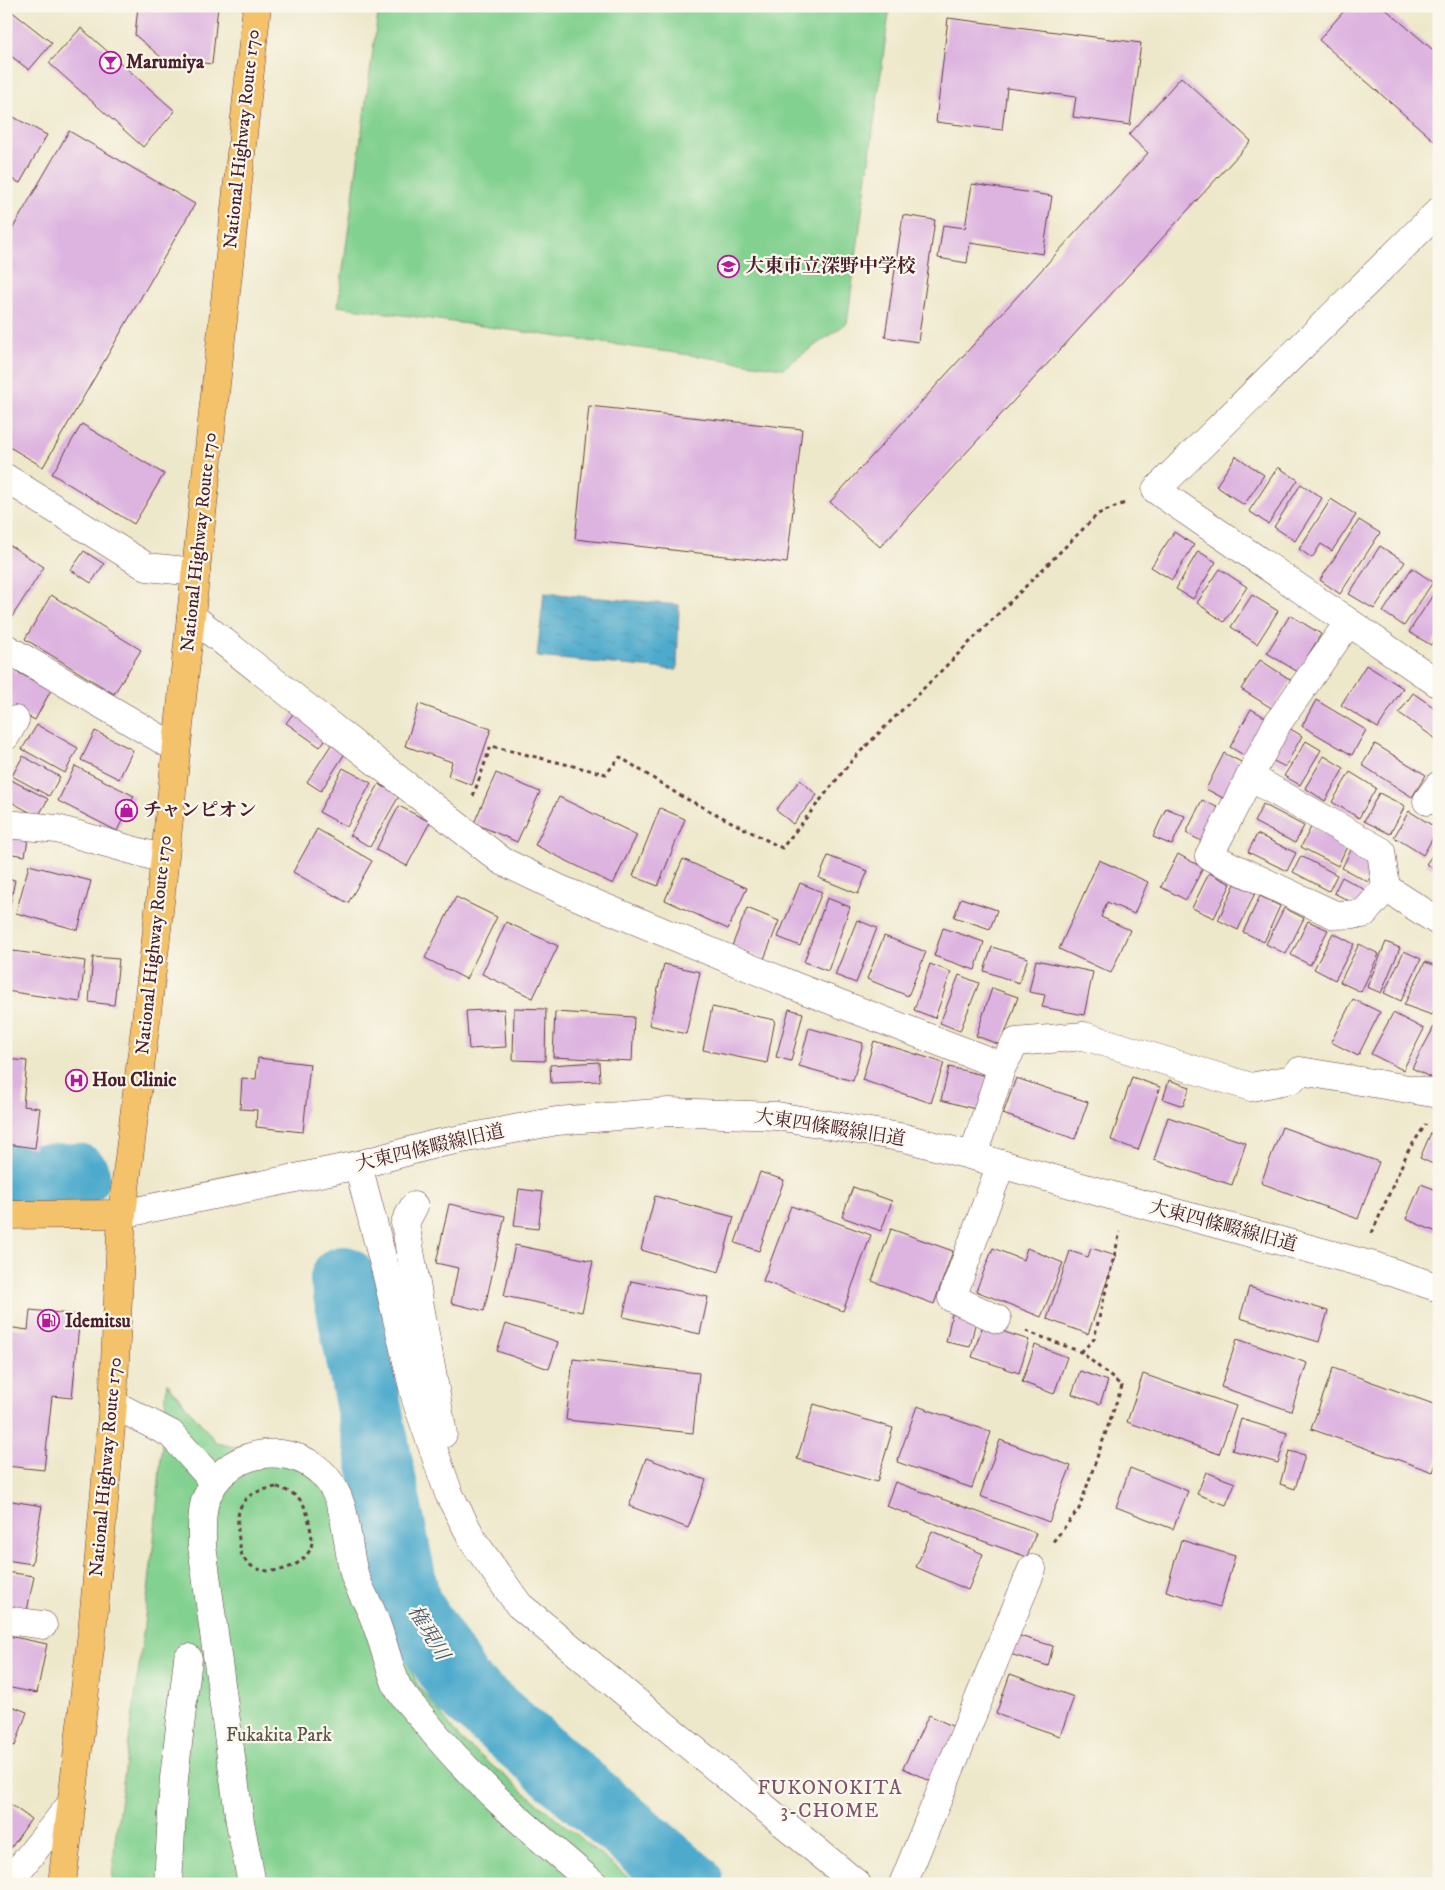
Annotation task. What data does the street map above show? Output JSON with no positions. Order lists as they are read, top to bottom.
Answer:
{
  "streets": {
    "main road": ["National Highway Route 170"],
    "street": ["大東四條畷線旧道"]
  },
  "crossings": [
    ["National Highway Route 170", "大東四條畷線旧道"]
  ],
  "districts": ["FUKONOKITA 3-CHOME"],
  "water": ["権現川"],
  "parks": ["Fukakita Park"],
  "places": {
    "bar": ["Marumiya"],
    "school or university": ["大東市立深野中学校"],
    "shop": ["チャンピオン"],
    "hospital": ["Hou Clinic"],
    "fuel station": ["Idemitsu"]
  }
}
